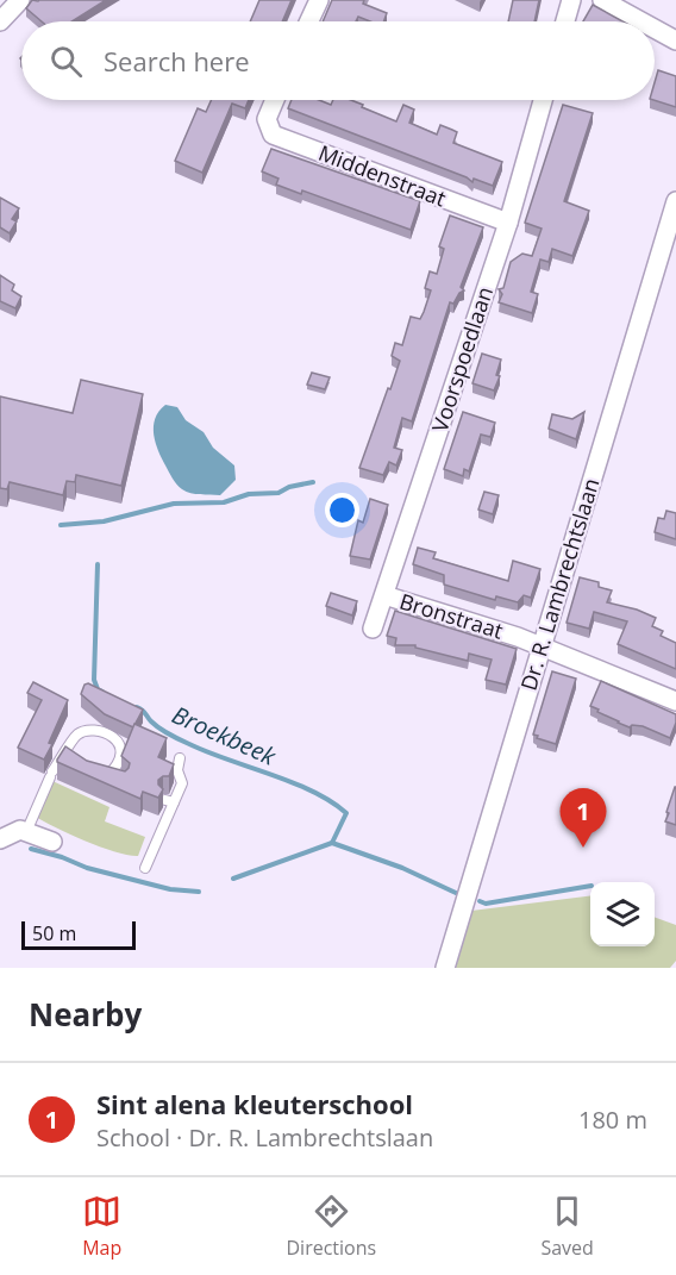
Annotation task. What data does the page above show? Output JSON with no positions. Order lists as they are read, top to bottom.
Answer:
{
  "streets": {
    "street": [
      "Middenstraat",
      "Voorspoedlaan",
      "Dr. R. Lambrechtslaan",
      "Bronstraat"
    ]
  },
  "crossings": [
    ["Middenstraat", "Voorspoedlaan"],
    ["Voorspoedlaan", "Bronstraat"],
    ["Dr. R. Lambrechtslaan", "Bronstraat"]
  ],
  "water": ["Broekbeek"],
  "scale_bar": "50 m",
  "page": {
    "search": "Search here",
    "pins": "1",
    "scale": "50 m",
    "heading": "Nearby",
    "list": [
      {
        "mark": "1",
        "name": "Sint alena kleuterschool",
        "note": "School · Dr. R. Lambrechtslaan",
        "value": "180 m"
      }
    ],
    "nav": ["Map", "Directions", "Saved"]
  }
}
